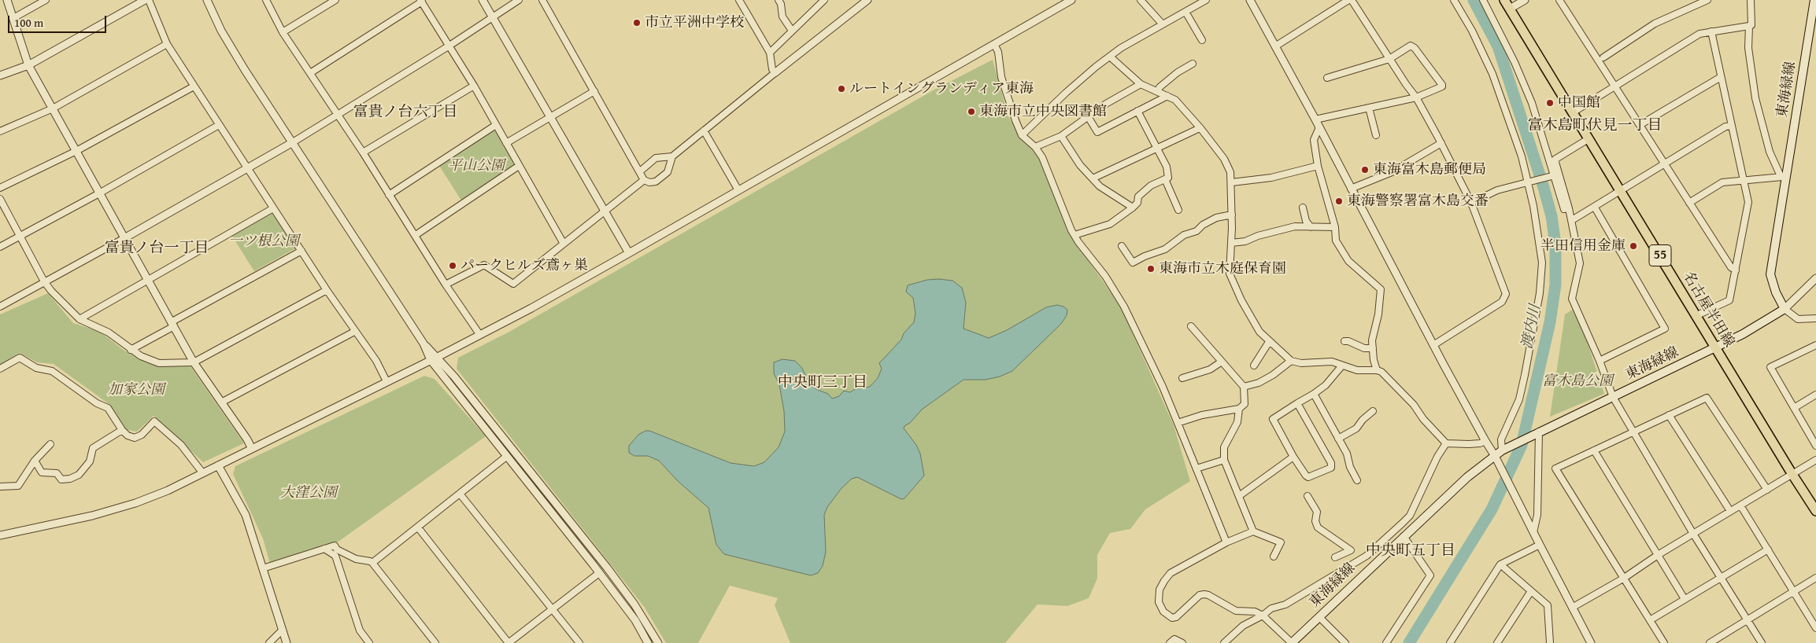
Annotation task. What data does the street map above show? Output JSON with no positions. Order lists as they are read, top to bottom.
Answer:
{
  "streets": {
    "main road": ["東海緑線", "55", "名古屋半田線"]
  },
  "crossings": [
    ["東海緑線", "名古屋半田線"]
  ],
  "districts": [
    "富貴ノ台六丁目",
    "富木島町伏見一丁目",
    "富貴ノ台一丁目",
    "中央町三丁目",
    "中央町五丁目"
  ],
  "water": ["渡内川"],
  "parks": [
    "平山公園",
    "一ツ根公園",
    "富木島公園",
    "加家公園",
    "大窪公園"
  ],
  "places": [
    "市立平洲中学校",
    "ルートイングランディア東海",
    "中国館",
    "東海市立中央図書館",
    "東海富木島郵便局",
    "東海警察署富木島交番",
    "半田信用金庫",
    "パークヒルズ鳶ヶ巣",
    "東海市立木庭保育園"
  ],
  "scale_bar": "100 m"
}
